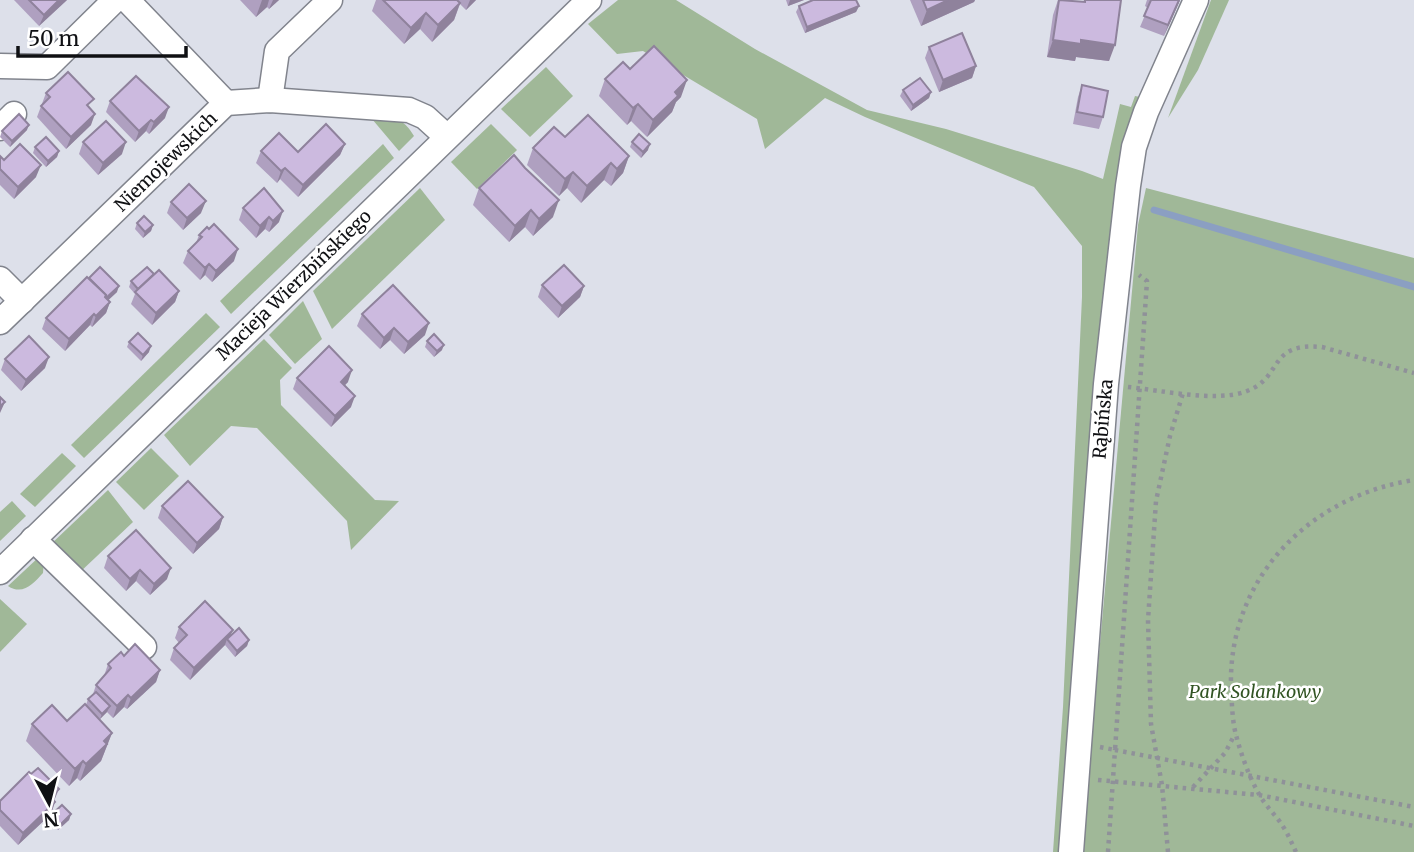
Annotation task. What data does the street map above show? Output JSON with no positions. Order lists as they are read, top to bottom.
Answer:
{
  "streets": {
    "street": ["Niemojewskich", "Macieja Wierzbińskiego", "Rąbińska"]
  },
  "crossings": [
    ["Niemojewskich", "Macieja Wierzbińskiego"]
  ],
  "parks": ["Park Solankowy"],
  "scale_bar": "50 m",
  "north": "bottom"
}
